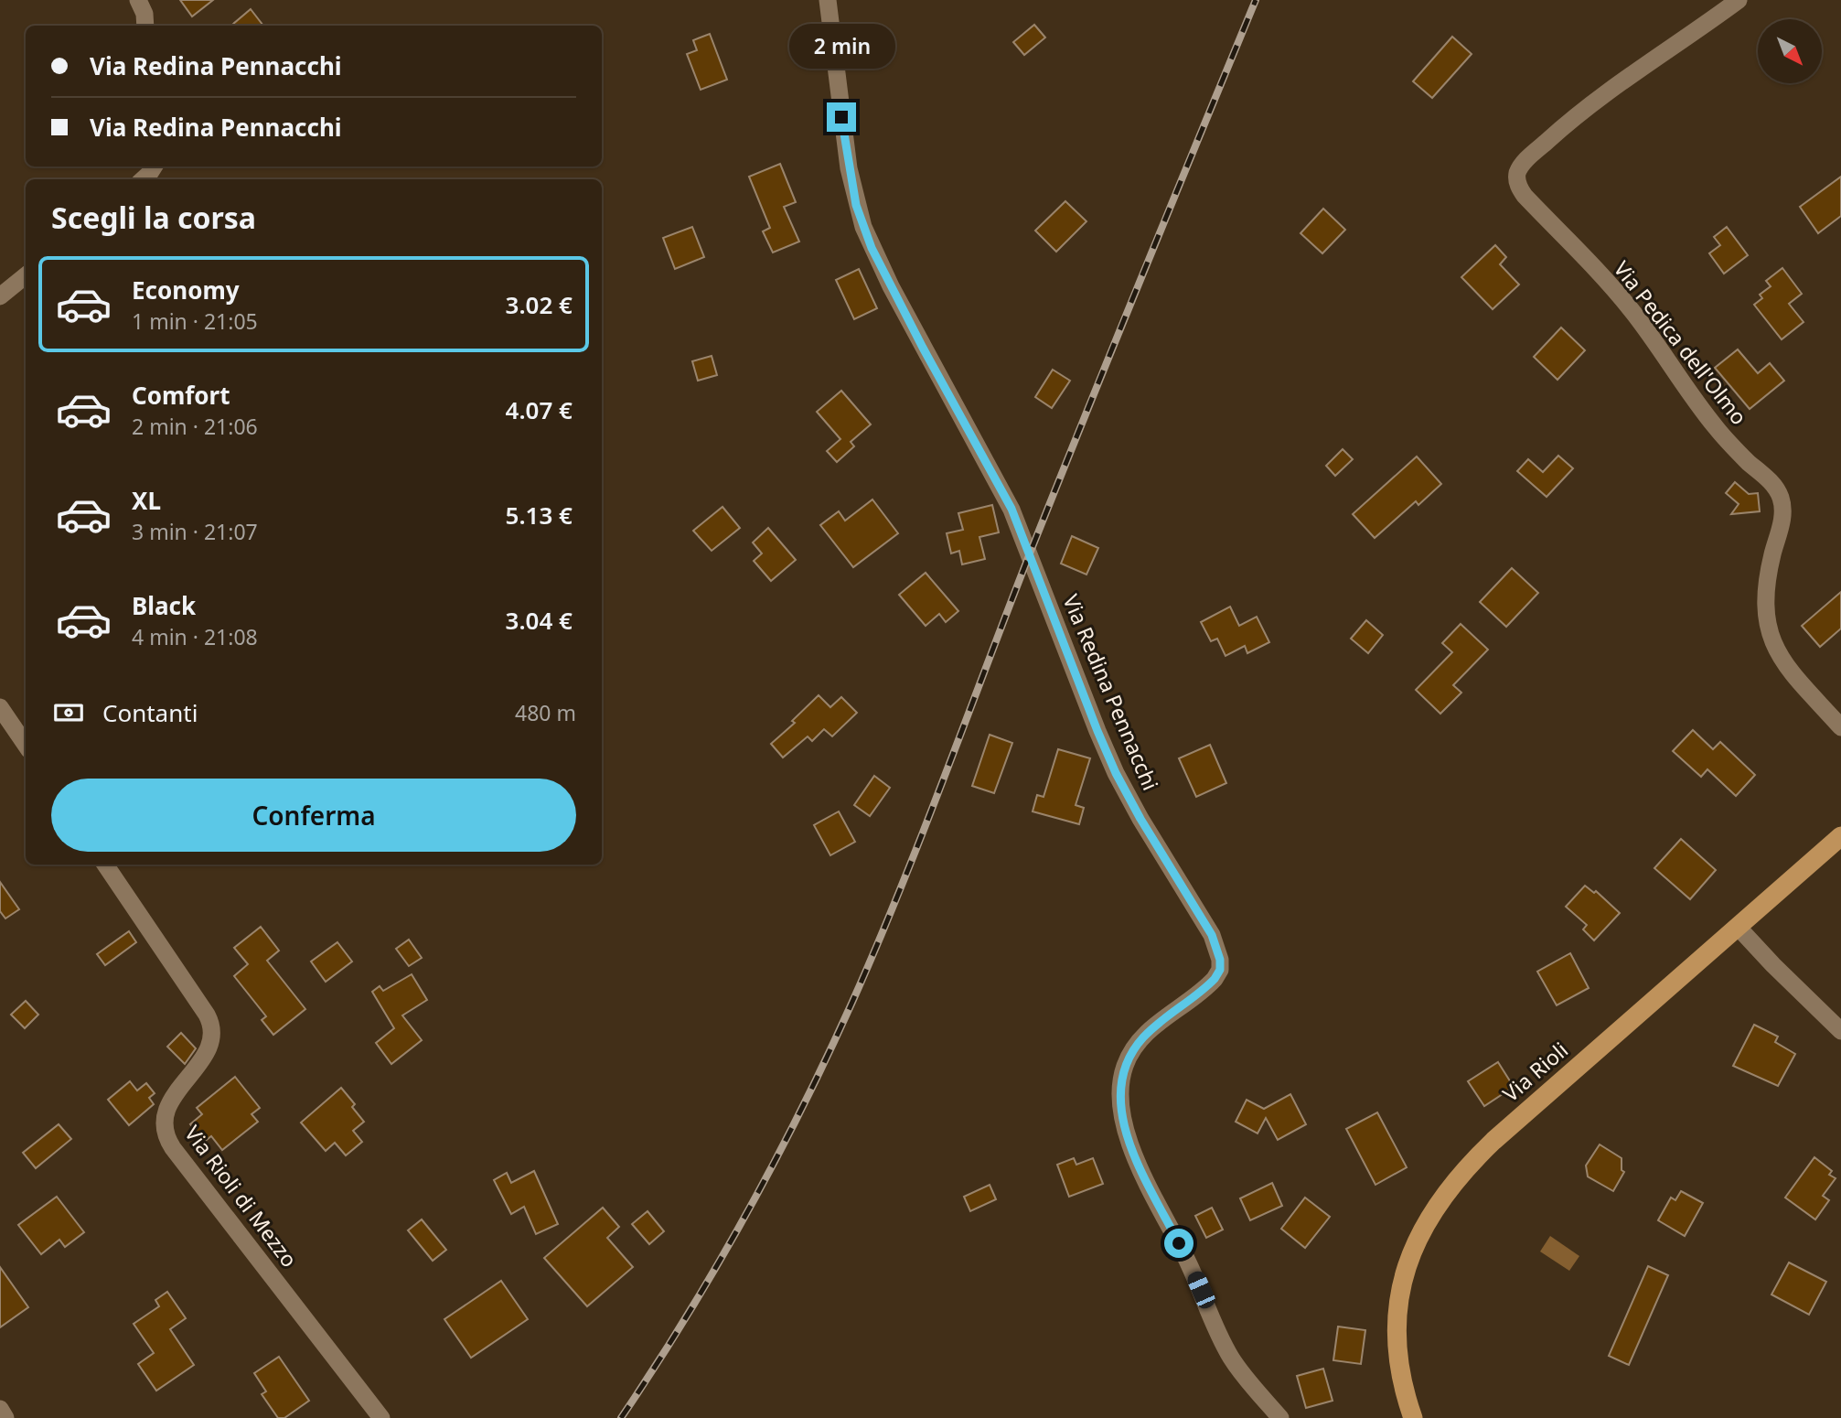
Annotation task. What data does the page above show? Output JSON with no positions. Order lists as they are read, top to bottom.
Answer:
{
  "streets": {
    "main road": ["Via Rioli"],
    "street": ["Via Pedica dell'Olmo", "Via Redina Pennacchi", "Via Rioli di Mezzo"]
  },
  "north": "bottom right",
  "page": {
    "bubble": "2 min",
    "banner": ["Via Redina Pennacchi", "Via Redina Pennacchi"],
    "heading": "Scegli la corsa",
    "list": [
      {
        "name": "Economy",
        "note": "1 min · 21:05",
        "value": "3.02 €"
      },
      {
        "name": "Comfort",
        "note": "2 min · 21:06",
        "value": "4.07 €"
      },
      {
        "name": "XL",
        "note": "3 min · 21:07",
        "value": "5.13 €"
      },
      {
        "name": "Black",
        "note": "4 min · 21:08",
        "value": "3.04 €"
      }
    ],
    "pay": ["Contanti", "480 m"],
    "buttons": "Conferma"
  }
}
